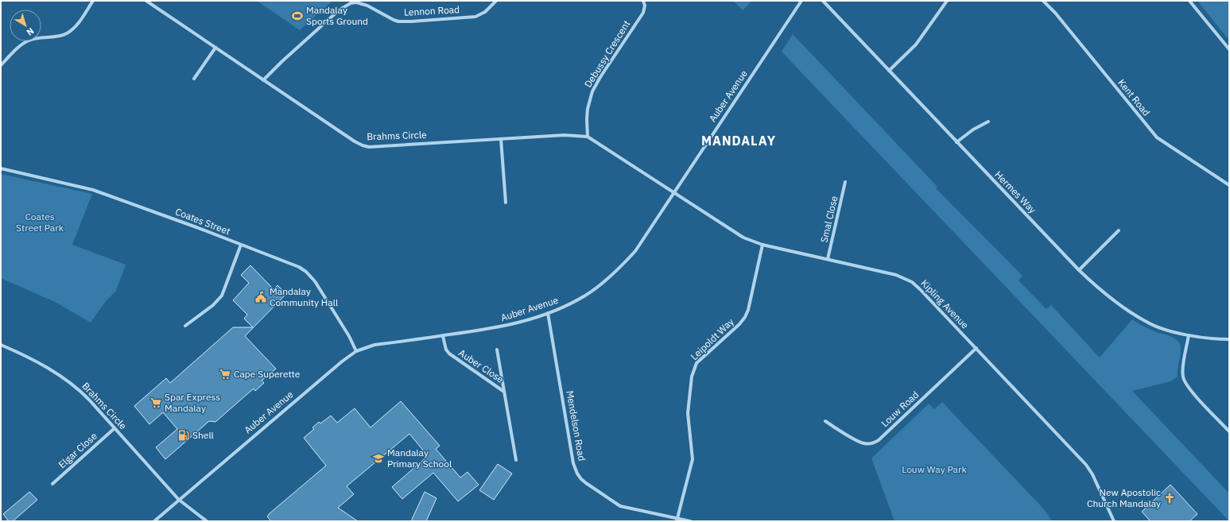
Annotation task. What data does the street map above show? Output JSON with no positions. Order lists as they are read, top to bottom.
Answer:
{
  "streets": {
    "street": [
      "Lennon Road",
      "Debussy Crescent",
      "Auber Avenue",
      "Kent Road",
      "Brahms Circle",
      "Hermes Way",
      "Smal Close",
      "Coates Street",
      "Kipling Avenue",
      "Leipoldt Way",
      "Auber Close",
      "Louw Road",
      "Mendelson Road",
      "Elgar Close"
    ]
  },
  "crossings": [
    ["Lennon Road", "Brahms Circle"],
    ["Debussy Crescent", "Brahms Circle"],
    ["Auber Avenue", "Brahms Circle"],
    ["Auber Avenue", "Coates Street"],
    ["Auber Avenue", "Kipling Avenue"],
    ["Auber Avenue", "Auber Close"],
    ["Auber Avenue", "Mendelson Road"],
    ["Brahms Circle", "Kipling Avenue"],
    ["Brahms Circle", "Elgar Close"],
    ["Smal Close", "Kipling Avenue"],
    ["Kipling Avenue", "Leipoldt Way"],
    ["Kipling Avenue", "Louw Road"],
    ["Leipoldt Way", "Mendelson Road"]
  ],
  "districts": ["MANDALAY"],
  "parks": ["Coates Street Park", "Louw Way Park"],
  "places": {
    "sports": ["Mandalay Sports Ground"],
    "public building": ["Mandalay Community Hall"],
    "supermarket": ["Cape Superette", "Spar Express Mandalay"],
    "fuel station": ["Shell"],
    "school or university": ["Mandalay Primary School"],
    "church": ["New Apostolic Church Mandalay"]
  },
  "north": "bottom right"
}
